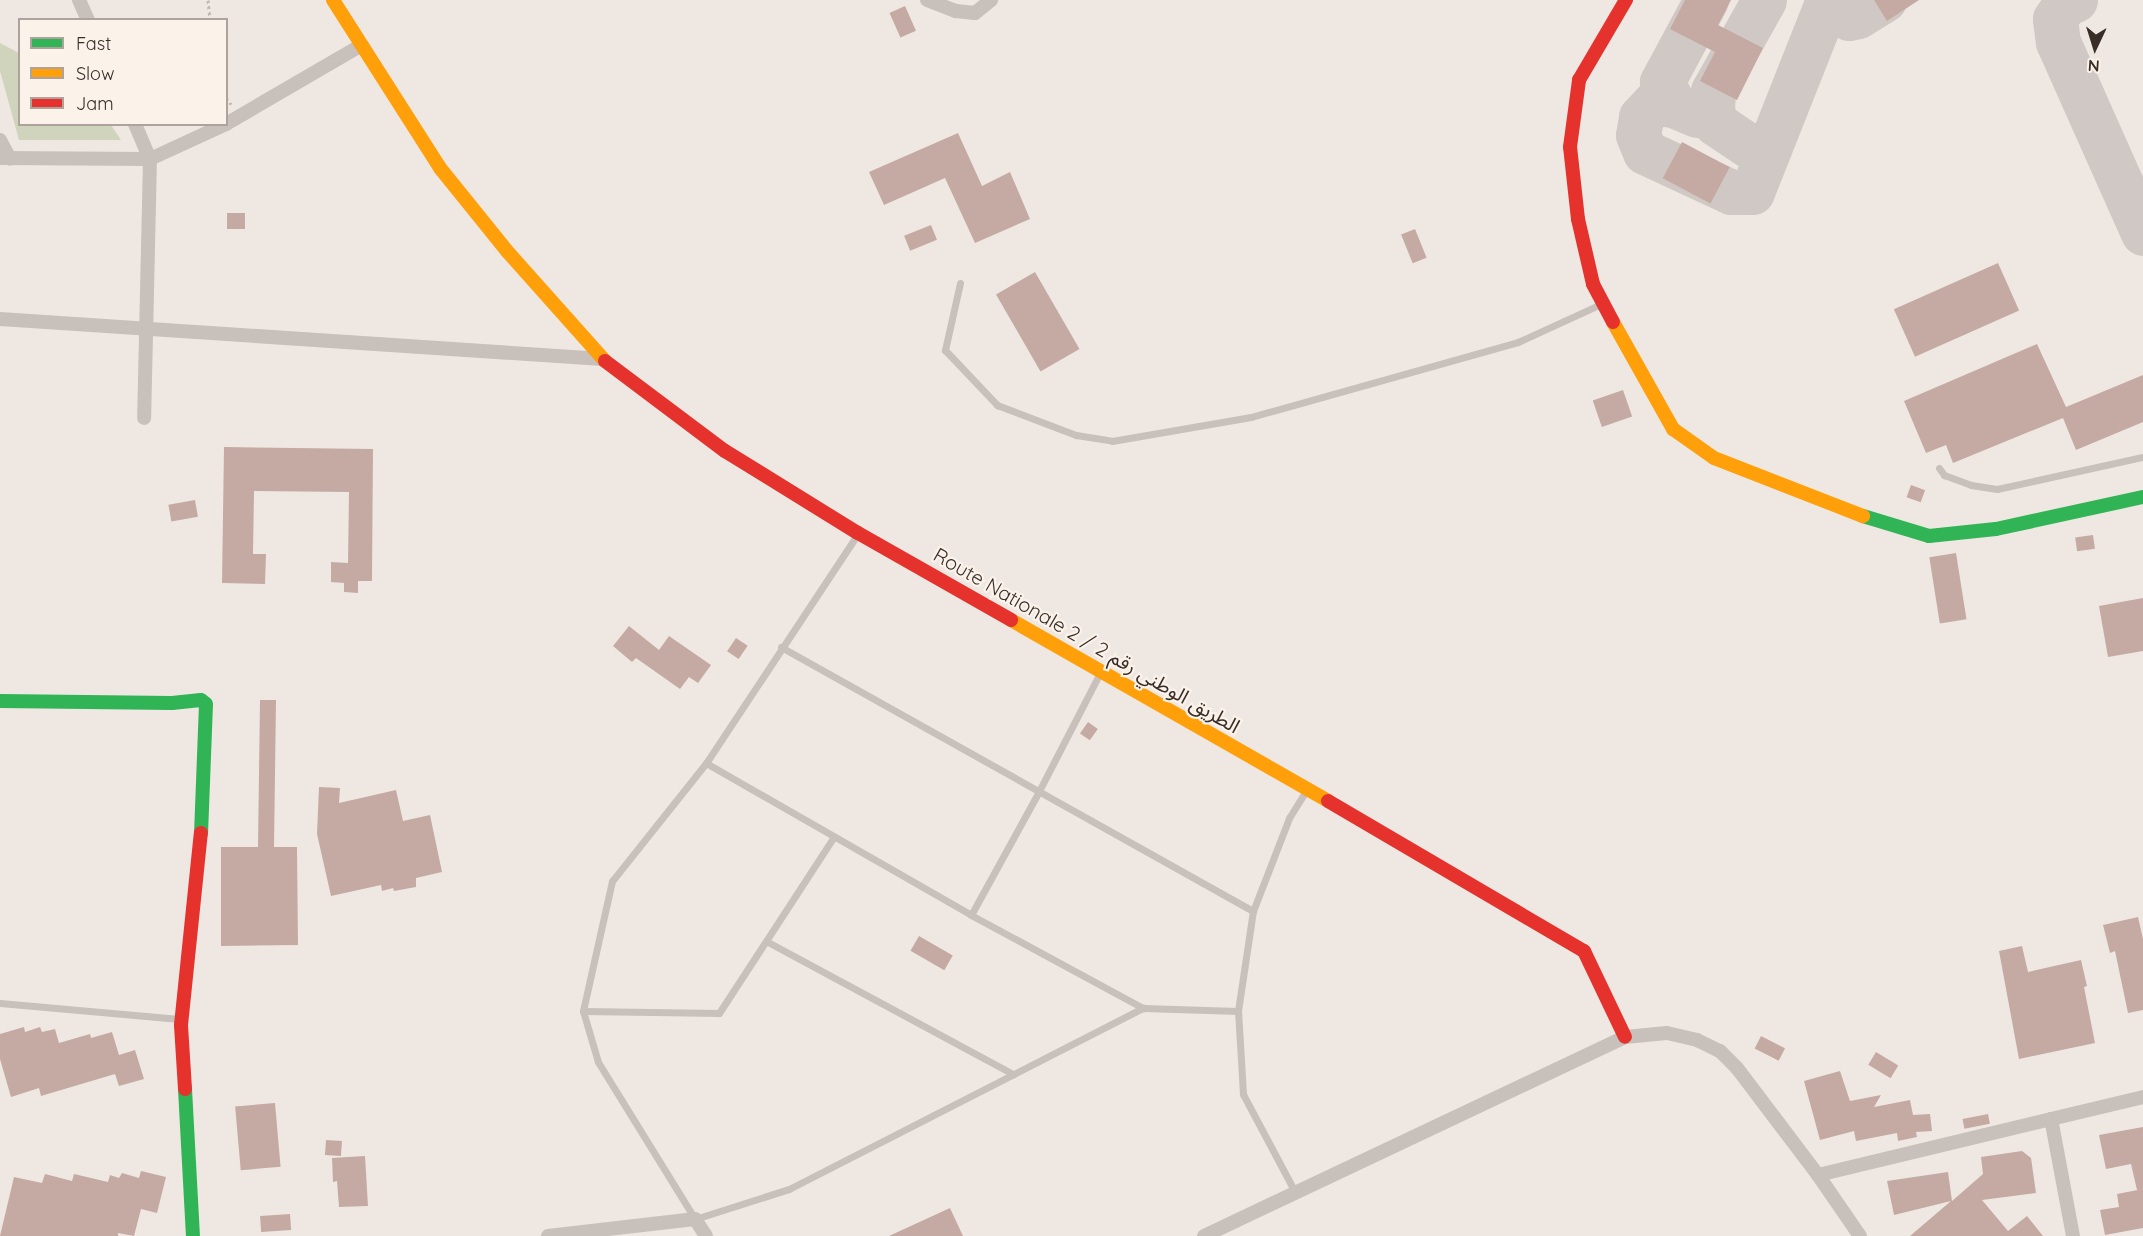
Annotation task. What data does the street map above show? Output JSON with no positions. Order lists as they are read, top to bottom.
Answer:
{
  "streets": {
    "street": ["Route Nationale 2 / الطريق الوطني رقم 2"]
  },
  "legend": ["Fast", "Slow", "Jam"],
  "north": "bottom"
}
